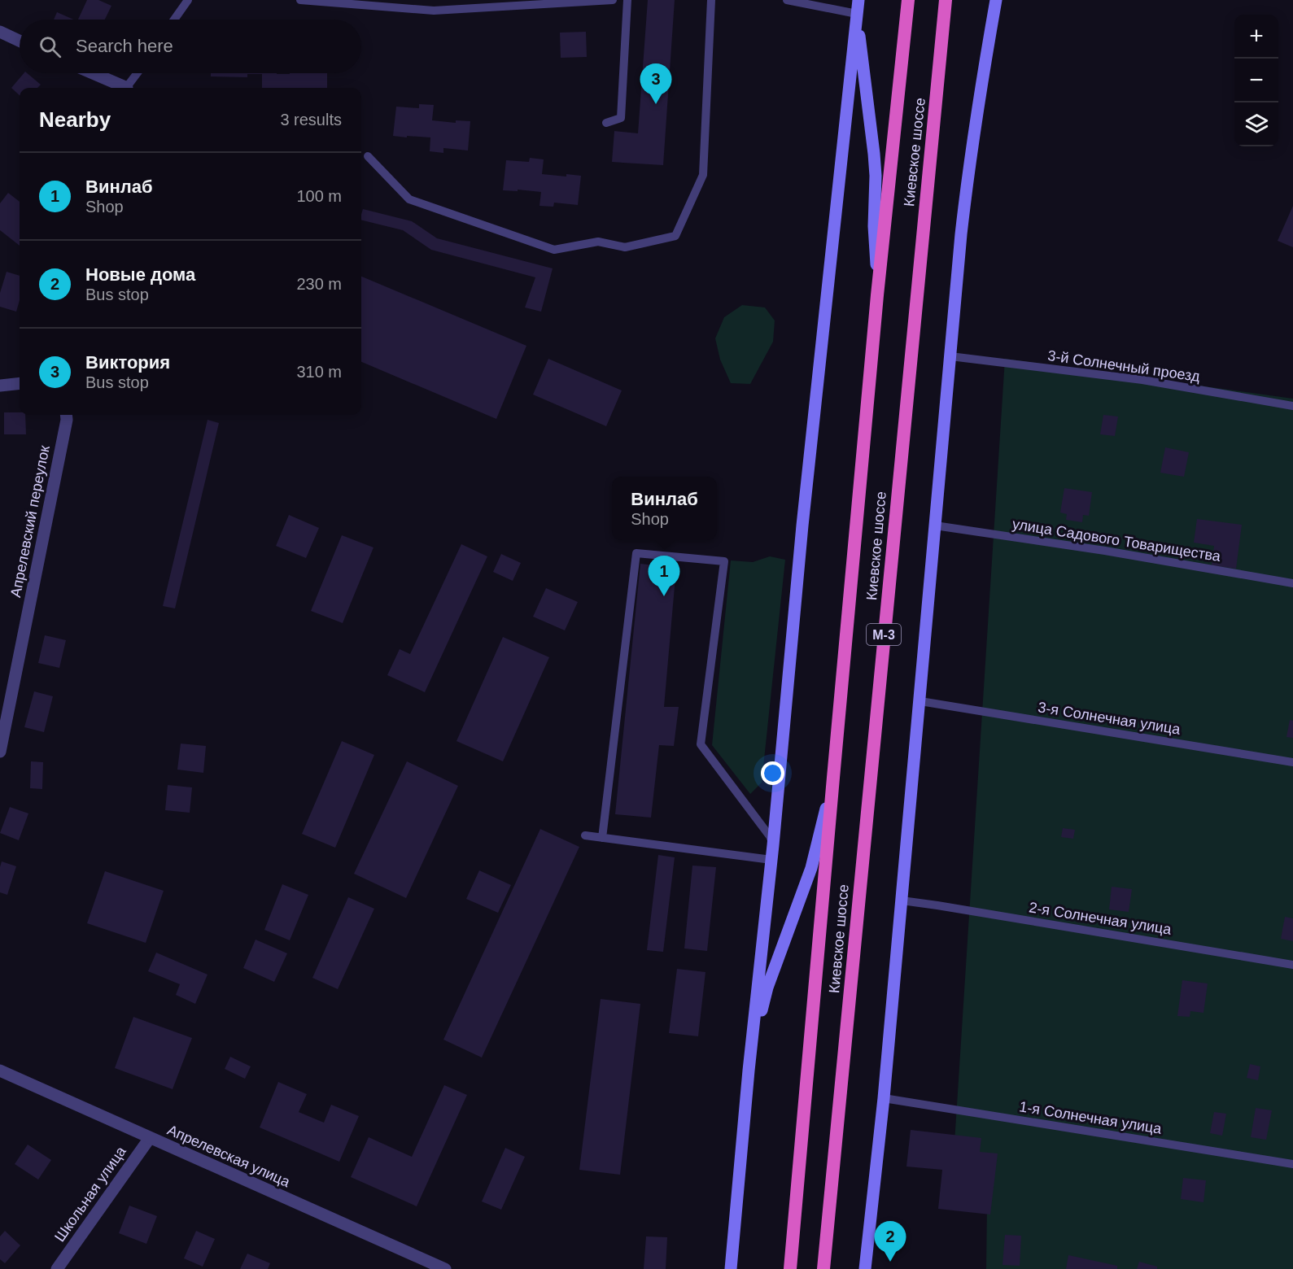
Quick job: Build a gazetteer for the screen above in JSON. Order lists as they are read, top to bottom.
{
  "streets": {
    "highway": ["Киевское шоссе", "М-3"],
    "street": ["Апрелевский переулок", "Апрелевская улица", "Школьная улица"],
    "lane": [
      "3-й Солнечный проезд",
      "улица Садового Товарищества",
      "3-я Солнечная улица",
      "2-я Солнечная улица",
      "1-я Солнечная улица"
    ]
  },
  "crossings": [
    ["Апрелевская улица", "Школьная улица"]
  ],
  "page": {
    "map_buttons": ["+", "−"],
    "search": "Search here",
    "pins": ["3", "1", "2"],
    "heading": ["Nearby", "3 results"],
    "list": [
      {
        "mark": "1",
        "name": "Винлаб",
        "note": "Shop",
        "value": "100 m"
      },
      {
        "mark": "2",
        "name": "Новые дома",
        "note": "Bus stop",
        "value": "230 m"
      },
      {
        "mark": "3",
        "name": "Виктория",
        "note": "Bus stop",
        "value": "310 m"
      }
    ],
    "popup": ["Винлаб", "Shop"]
  }
}
